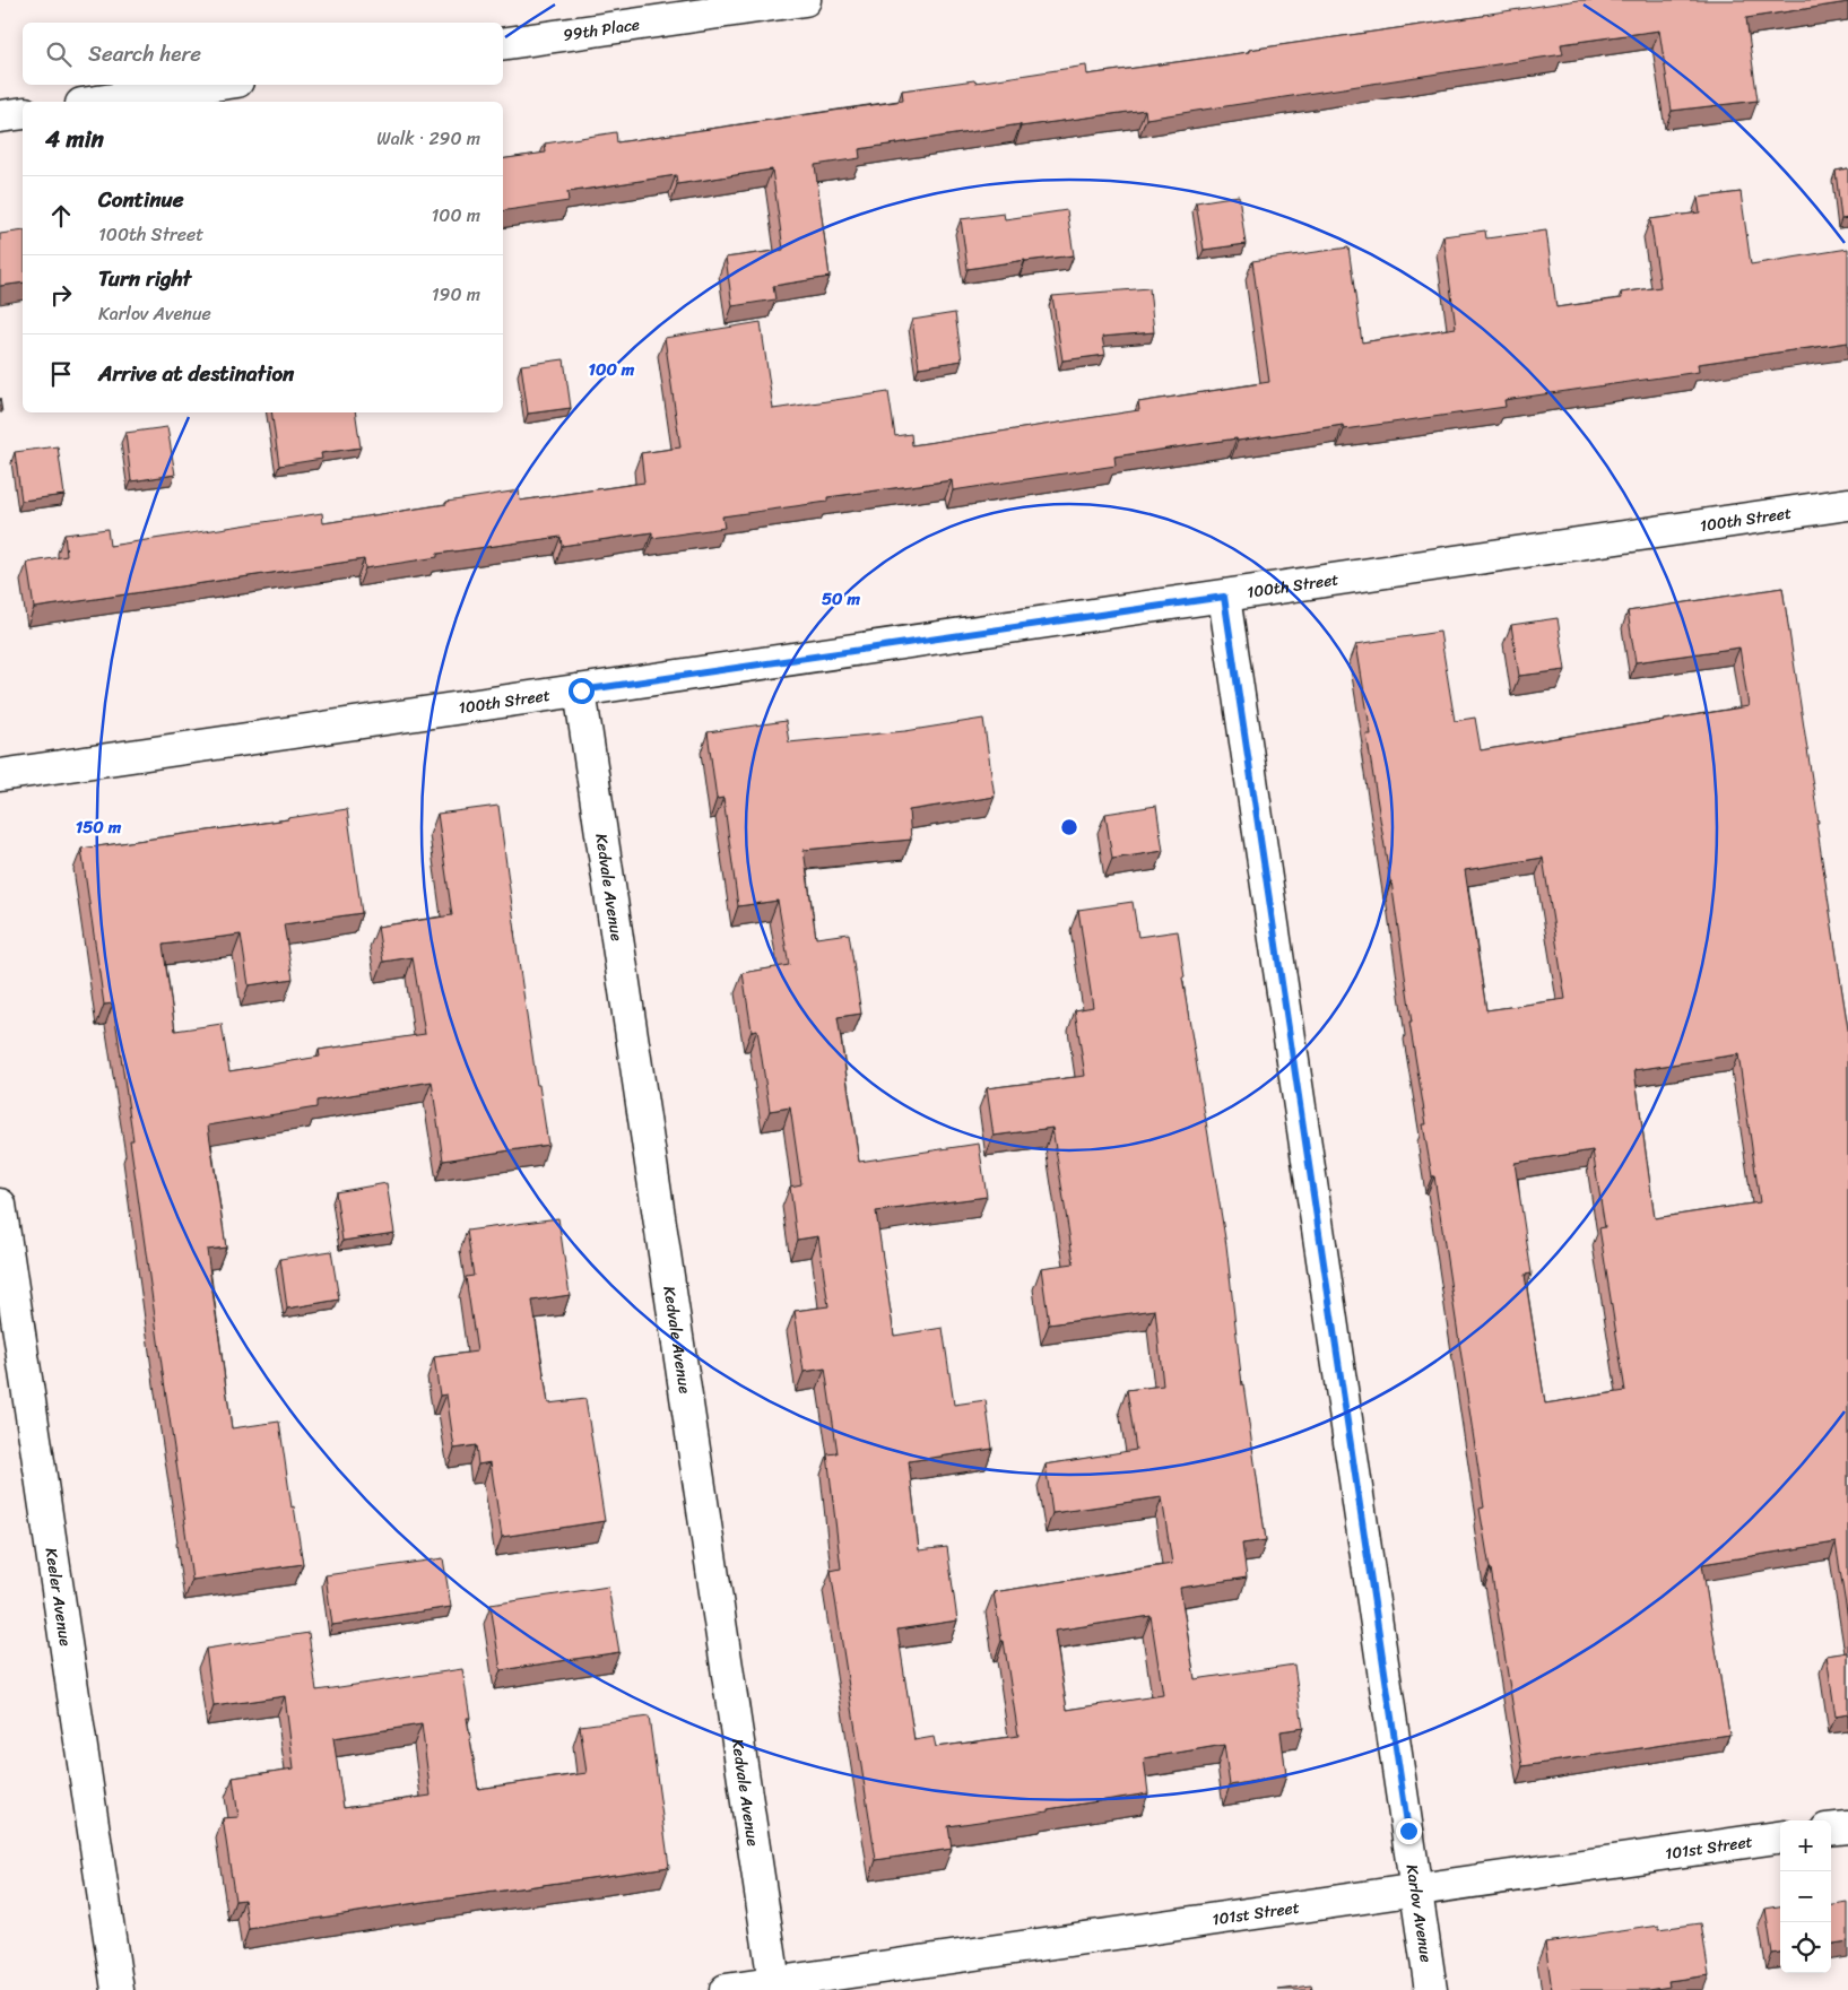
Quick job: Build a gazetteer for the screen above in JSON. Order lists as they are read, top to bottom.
{
  "streets": {
    "street": [
      "99th Place",
      "100th Street",
      "Kedvale Avenue",
      "Keeler Avenue",
      "101st Street",
      "Karlov Avenue"
    ]
  },
  "crossings": [
    ["100th Street", "Kedvale Avenue"],
    ["100th Street", "Karlov Avenue"],
    ["Kedvale Avenue", "101st Street"],
    ["101st Street", "Karlov Avenue"]
  ],
  "page": {
    "search": "Search here",
    "heading": ["4 min", "Walk · 290 m"],
    "list": [
      ["Continue", "100th Street", "100 m"],
      ["Turn right", "Karlov Avenue", "190 m"],
      "Arrive at destination"
    ],
    "map_buttons": ["+", "−"]
  },
  "rings": ["100 m", "50 m", "150 m"]
}
